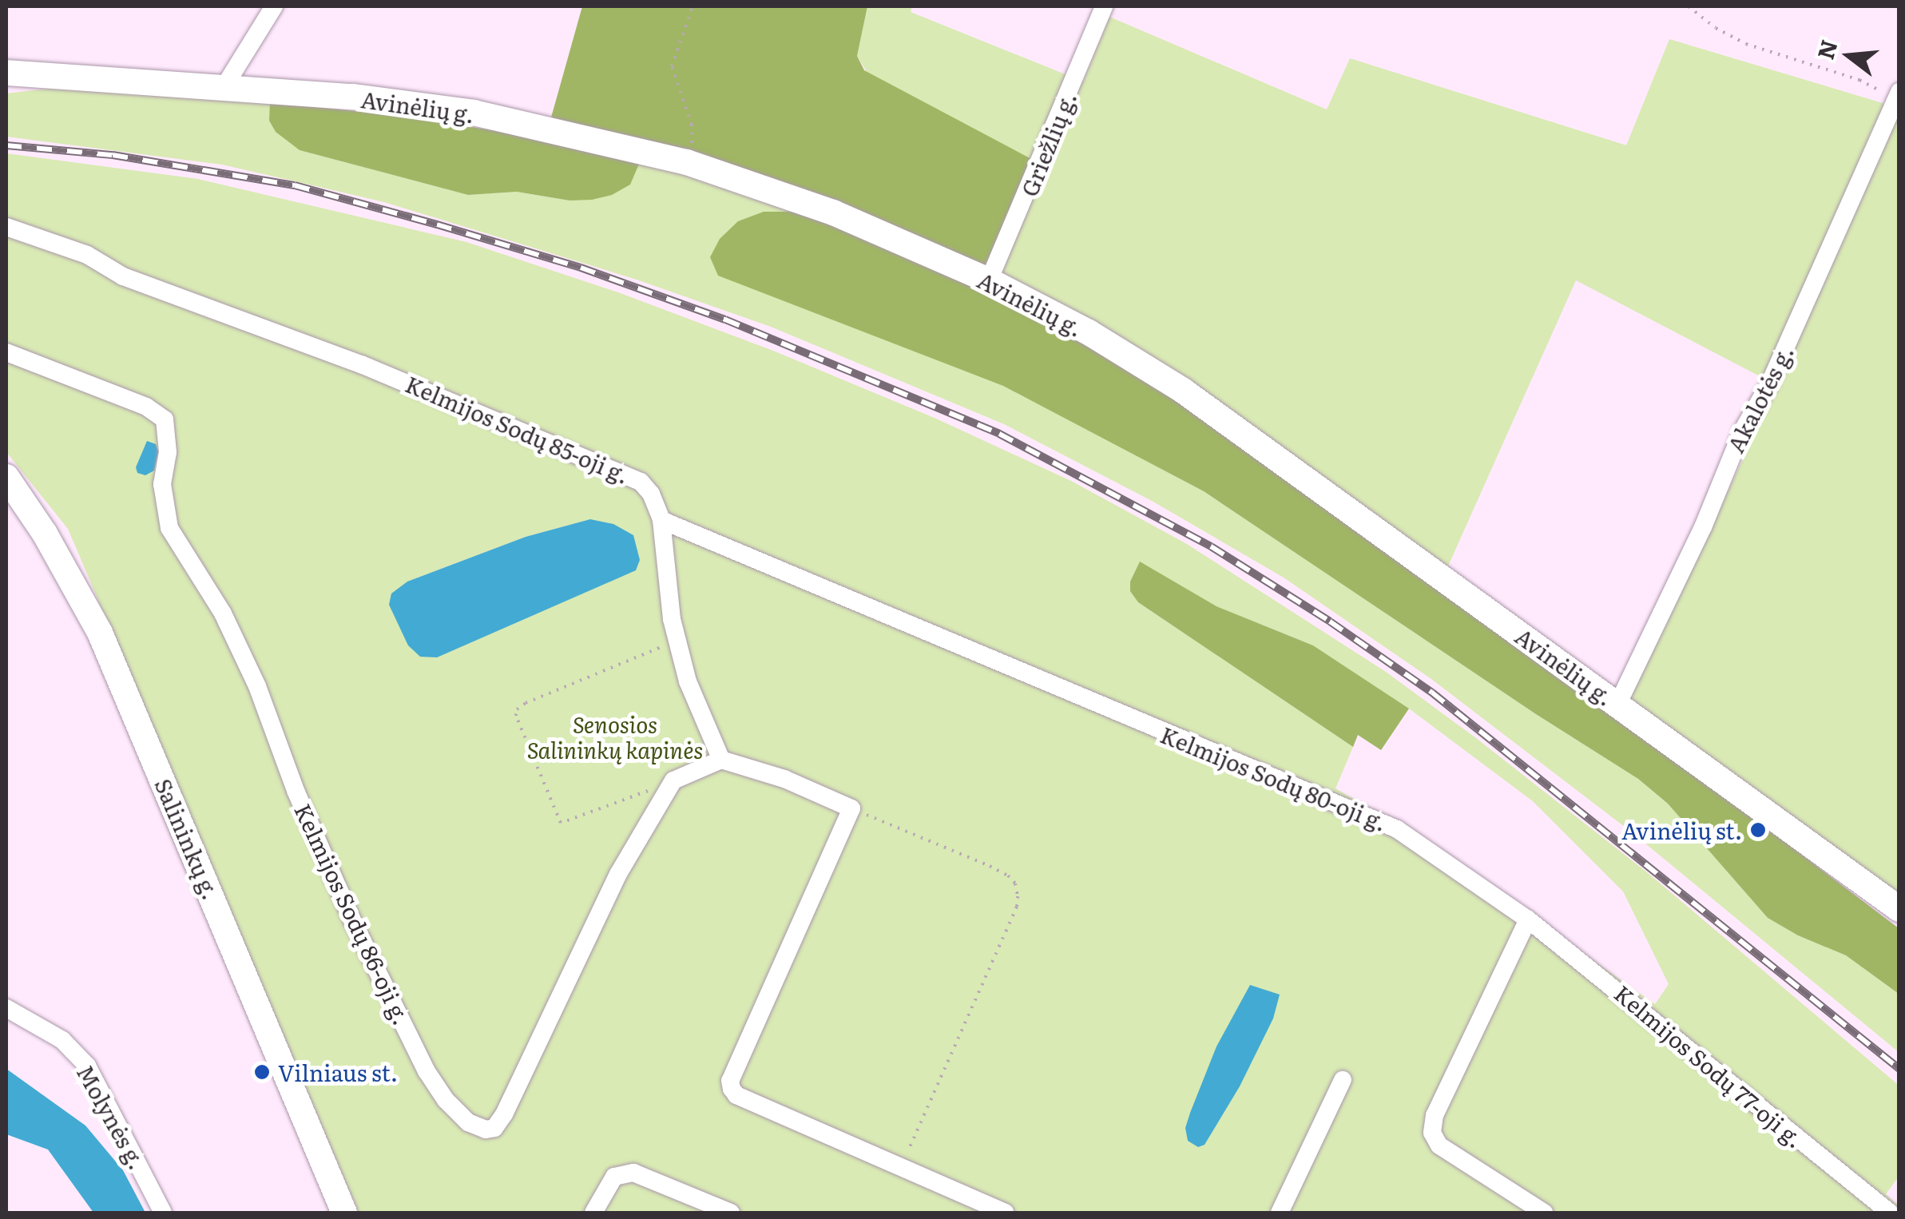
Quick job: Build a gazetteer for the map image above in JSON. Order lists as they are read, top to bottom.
{
  "streets": {
    "main road": ["Avinėlių g.", "Salininkų g."],
    "street": [
      "Griežlių g.",
      "Akalotės g.",
      "Kelmijos Sodų 85-oji g.",
      "Kelmijos Sodų 80-oji g.",
      "Kelmijos Sodų 86-oji g.",
      "Kelmijos Sodų 77-oji g.",
      "Molynės g."
    ]
  },
  "crossings": [
    ["Avinėlių g.", "Griežlių g."],
    ["Avinėlių g.", "Akalotės g."],
    ["Kelmijos Sodų 85-oji g.", "Kelmijos Sodų 80-oji g."],
    ["Kelmijos Sodų 80-oji g.", "Kelmijos Sodų 77-oji g."]
  ],
  "parks": ["Senosios Salininkų kapinės"],
  "places": ["Avinėlių st.", "Vilniaus st."],
  "north": "left"
}
